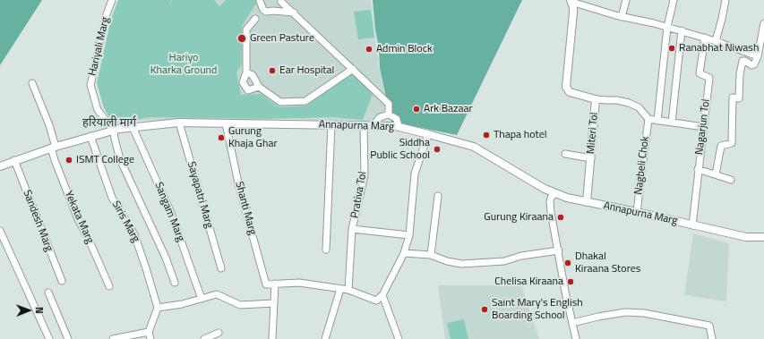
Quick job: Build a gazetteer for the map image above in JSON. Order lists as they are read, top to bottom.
{
  "streets": {
    "main road": ["Annapurna Marg", "Miteri Tol"],
    "street": [
      "Hariyali Marg",
      "Nagarjun Tol",
      "Nagbeli Chok",
      "Sayapatri Marg",
      "Prativa Tol",
      "Shanti Marg",
      "Sangam Marg",
      "Yekata Marg",
      "Sandesh Marg",
      "Siris Marg"
    ]
  },
  "crossings": [
    ["Hariyali Marg", "Annapurna Marg"],
    ["Annapurna Marg", "Nagarjun Tol"],
    ["Annapurna Marg", "Miteri Tol"],
    ["Annapurna Marg", "Nagbeli Chok"],
    ["Annapurna Marg", "Sayapatri Marg"],
    ["Annapurna Marg", "Prativa Tol"],
    ["Annapurna Marg", "Shanti Marg"],
    ["Annapurna Marg", "Sangam Marg"],
    ["Annapurna Marg", "Yekata Marg"],
    ["Annapurna Marg", "Sandesh Marg"],
    ["Annapurna Marg", "Siris Marg"]
  ],
  "districts": ["हरियाली मार्ग"],
  "parks": ["Hariyo Kharka Ground"],
  "places": [
    "Green Pasture",
    "Ranabhat Niwash",
    "Admin Block",
    "Ear Hospital",
    "Ark Bazaar",
    "Thapa hotel",
    "Gurung Khaja Ghar",
    "Siddha Public School",
    "ISMT College",
    "Gurung Kiraana",
    "Dhakal Kiraana Stores",
    "Chelisa Kiraana",
    "Saint Mary's English Boarding School"
  ],
  "north": "right"
}
